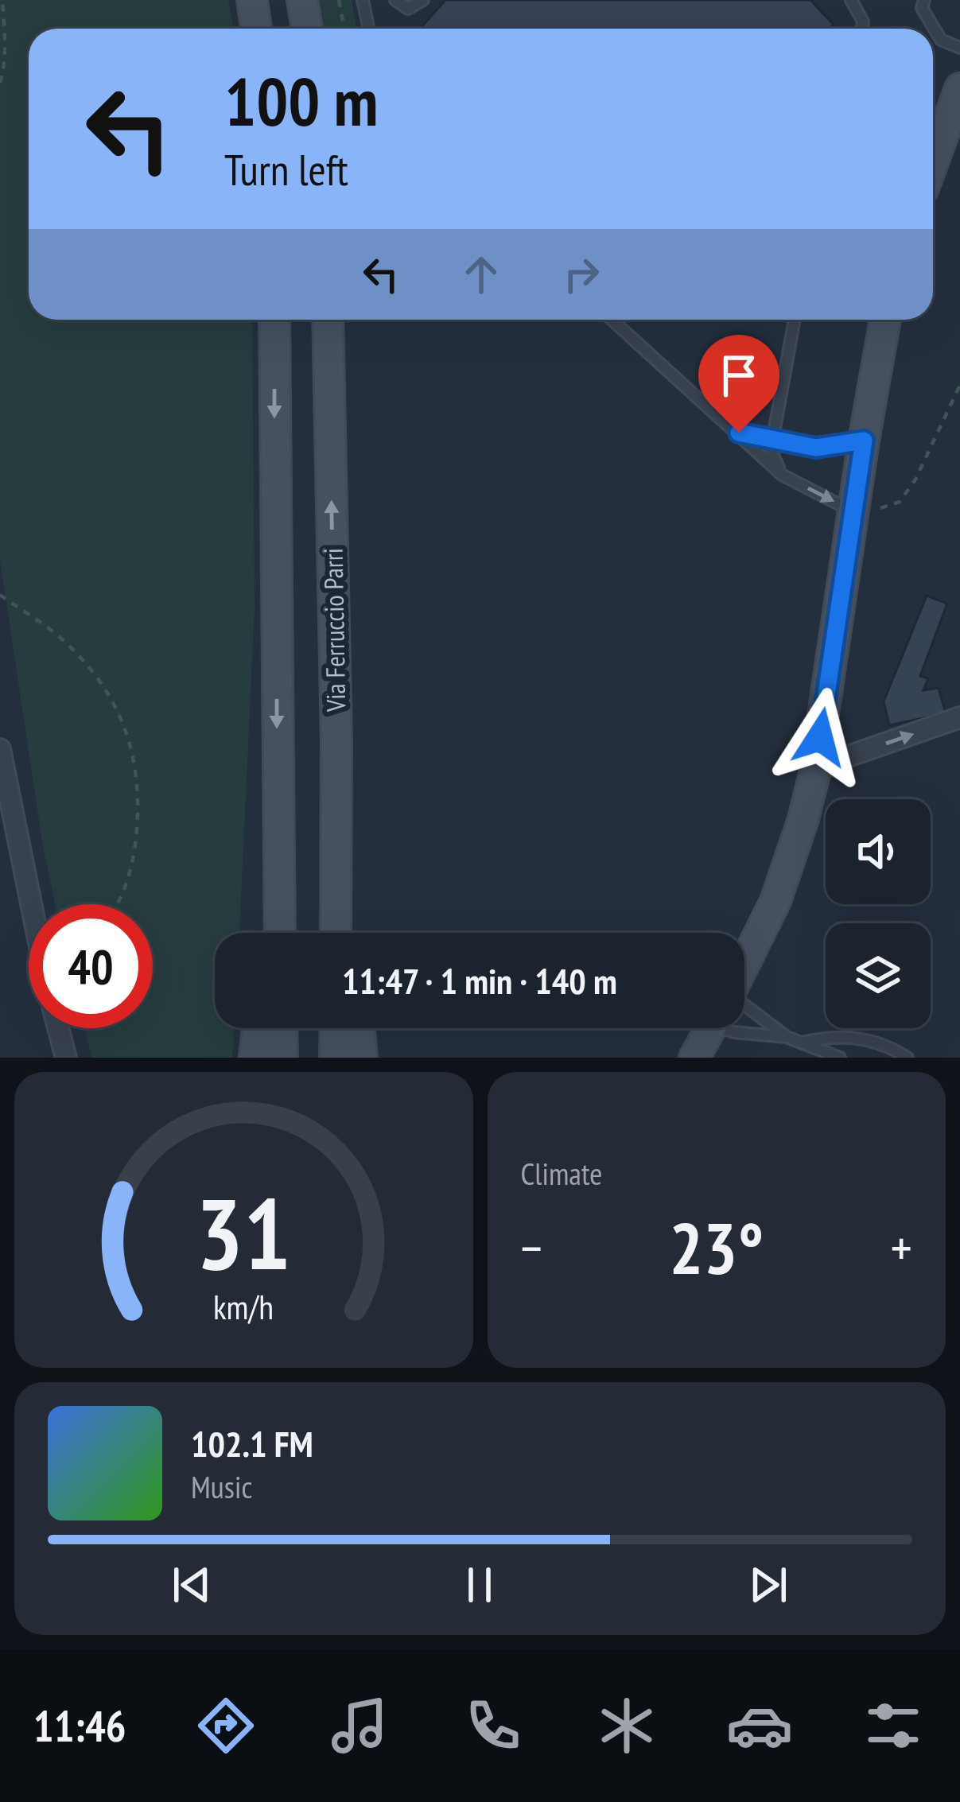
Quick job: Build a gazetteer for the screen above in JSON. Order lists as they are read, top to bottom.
{
  "streets": {
    "main road": ["Via Ferruccio Parri"]
  },
  "page": {
    "turn": ["100 m", "Turn left"],
    "limit": "40",
    "trip": "11:47 · 1 min · 140 m",
    "tile": "Climate",
    "heat": ["−", "23°", "+"],
    "song": ["102.1 FM", "Music"],
    "tabs": "11:46",
    "gauge": ["31", "km/h"]
  }
}
